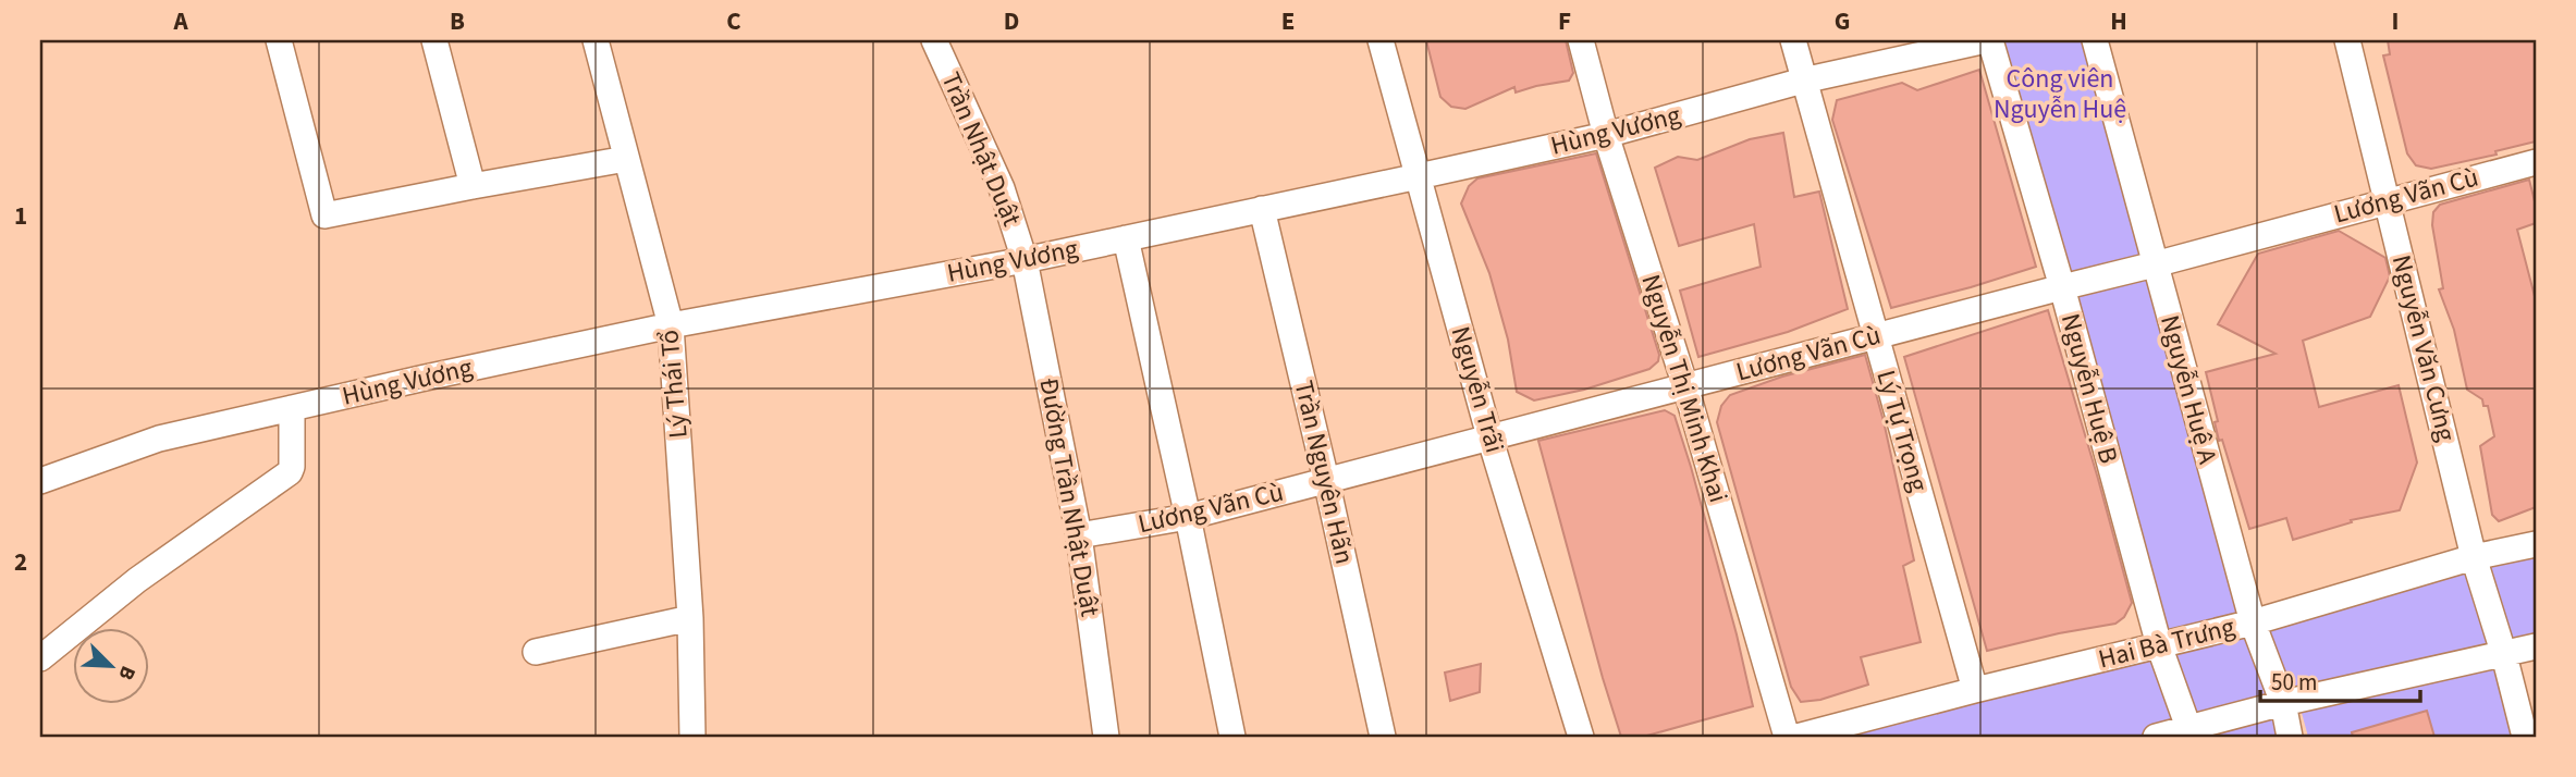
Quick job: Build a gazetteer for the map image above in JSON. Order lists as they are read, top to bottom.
{
  "streets": {
    "street": [
      "Hùng Vương",
      "Trần Nhật Duật",
      "Lương Vãn Cù",
      "Nguyễn Văn Cưng",
      "Lý Thái Tổ",
      "Nguyễn Thị Minh Khai",
      "Nguyễn Huệ B",
      "Nguyễn Trãi",
      "Nguyễn Huệ A",
      "Lý Tự Trọng",
      "Trần Nguyên Hãn",
      "Đường Trần Nhật Duật",
      "Hai Bà Trưng"
    ]
  },
  "crossings": [
    ["Hùng Vương", "Trần Nhật Duật"],
    ["Hùng Vương", "Lý Thái Tổ"],
    ["Hùng Vương", "Nguyễn Thị Minh Khai"],
    ["Hùng Vương", "Nguyễn Huệ B"],
    ["Hùng Vương", "Nguyễn Trãi"],
    ["Hùng Vương", "Lý Tự Trọng"],
    ["Hùng Vương", "Trần Nguyên Hãn"],
    ["Hùng Vương", "Đường Trần Nhật Duật"],
    ["Trần Nhật Duật", "Đường Trần Nhật Duật"],
    ["Lương Vãn Cù", "Nguyễn Văn Cưng"],
    ["Lương Vãn Cù", "Nguyễn Thị Minh Khai"],
    ["Lương Vãn Cù", "Nguyễn Huệ B"],
    ["Lương Vãn Cù", "Nguyễn Trãi"],
    ["Lương Vãn Cù", "Nguyễn Huệ A"],
    ["Lương Vãn Cù", "Lý Tự Trọng"],
    ["Lương Vãn Cù", "Trần Nguyên Hãn"],
    ["Lương Vãn Cù", "Đường Trần Nhật Duật"],
    ["Nguyễn Văn Cưng", "Hai Bà Trưng"],
    ["Nguyễn Huệ B", "Hai Bà Trưng"],
    ["Nguyễn Huệ A", "Hai Bà Trưng"],
    ["Lý Tự Trọng", "Hai Bà Trưng"]
  ],
  "parks": ["Công viên Nguyễn Huệ"],
  "scale_bar": "50 m",
  "north": "bottom right",
  "grid": {
    "columns": [
      "A",
      "B",
      "C",
      "D",
      "E",
      "F",
      "G",
      "H",
      "I"
    ],
    "rows": ["1", "2"]
  }
}
